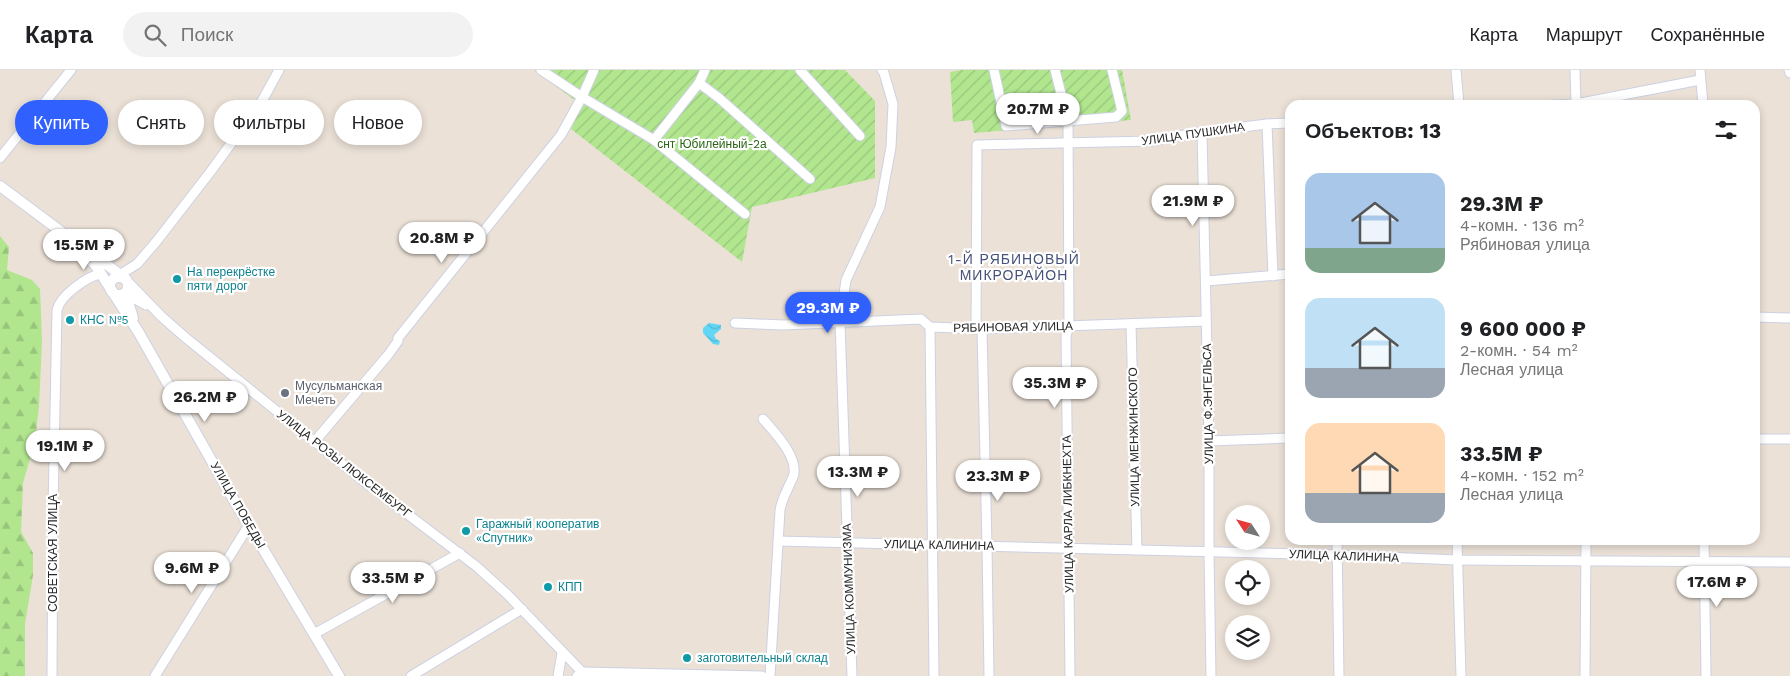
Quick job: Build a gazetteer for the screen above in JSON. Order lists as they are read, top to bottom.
{
  "streets": {
    "street": [
      "УЛИЦА ПУШКИНА",
      "РЯБИНОВАЯ УЛИЦА",
      "УЛИЦА Ф.ЭНГЕЛЬСА",
      "УЛИЦА МЕНЖИНСКОГО",
      "УЛИЦА РОЗЫ ЛЮКСЕМБУРГ",
      "УЛИЦА ПОБЕДЫ",
      "УЛИЦА КАРЛА ЛИБКНЕХТА",
      "УЛИЦА КАЛИНИНА",
      "СОВЕТСКАЯ УЛИЦА",
      "УЛИЦА КОММУНИЗМА"
    ]
  },
  "crossings": [
    ["УЛИЦА ПУШКИНА", "РЯБИНОВАЯ УЛИЦА"],
    ["УЛИЦА ПУШКИНА", "УЛИЦА Ф.ЭНГЕЛЬСА"],
    ["УЛИЦА ПУШКИНА", "УЛИЦА КАРЛА ЛИБКНЕХТА"],
    ["РЯБИНОВАЯ УЛИЦА", "УЛИЦА Ф.ЭНГЕЛЬСА"],
    ["РЯБИНОВАЯ УЛИЦА", "УЛИЦА МЕНЖИНСКОГО"],
    ["РЯБИНОВАЯ УЛИЦА", "УЛИЦА КАРЛА ЛИБКНЕХТА"],
    ["РЯБИНОВАЯ УЛИЦА", "УЛИЦА КОММУНИЗМА"],
    ["УЛИЦА Ф.ЭНГЕЛЬСА", "УЛИЦА КАЛИНИНА"],
    ["УЛИЦА МЕНЖИНСКОГО", "УЛИЦА КАЛИНИНА"],
    ["УЛИЦА РОЗЫ ЛЮКСЕМБУРГ", "УЛИЦА ПОБЕДЫ"],
    ["УЛИЦА РОЗЫ ЛЮКСЕМБУРГ", "СОВЕТСКАЯ УЛИЦА"],
    ["УЛИЦА КАРЛА ЛИБКНЕХТА", "УЛИЦА КАЛИНИНА"],
    ["УЛИЦА КАЛИНИНА", "УЛИЦА КОММУНИЗМА"]
  ],
  "districts": ["1-Й РЯБИНОВЫЙ МИКРОРАЙОН"],
  "parks": ["снт Юбилейный-2а"],
  "places": [
    "На перекрёстке пяти дорог",
    "КНС №5",
    "Мусульманская Мечеть",
    "Гаражный кооператив «Спутник»",
    "КПП",
    "заготовительный склад"
  ],
  "north": "top left",
  "page": {
    "header": "Карта",
    "search": "Поиск",
    "nav": ["Карта", "Маршрут", "Сохранённые"],
    "price": [
      "20.7M ₽",
      "21.9M ₽",
      "20.8M ₽",
      "15.5M ₽",
      "29.3M ₽",
      "35.3M ₽",
      "26.2M ₽",
      "19.1M ₽",
      "13.3M ₽",
      "23.3M ₽",
      "9.6M ₽",
      "33.5M ₽",
      "17.6M ₽"
    ],
    "chip": [
      "Купить",
      "Снять",
      "Фильтры",
      "Новое"
    ],
    "heading": "Объектов: 13",
    "list": [
      {
        "name": "29.3M ₽",
        "note": "4-комн. · 136 m² · Рябиновая улица"
      },
      {
        "name": "9 600 000 ₽",
        "note": "2-комн. · 54 m² · Лесная улица"
      },
      {
        "name": "33.5M ₽",
        "note": "4-комн. · 152 m² · Лесная улица"
      }
    ]
  }
}
